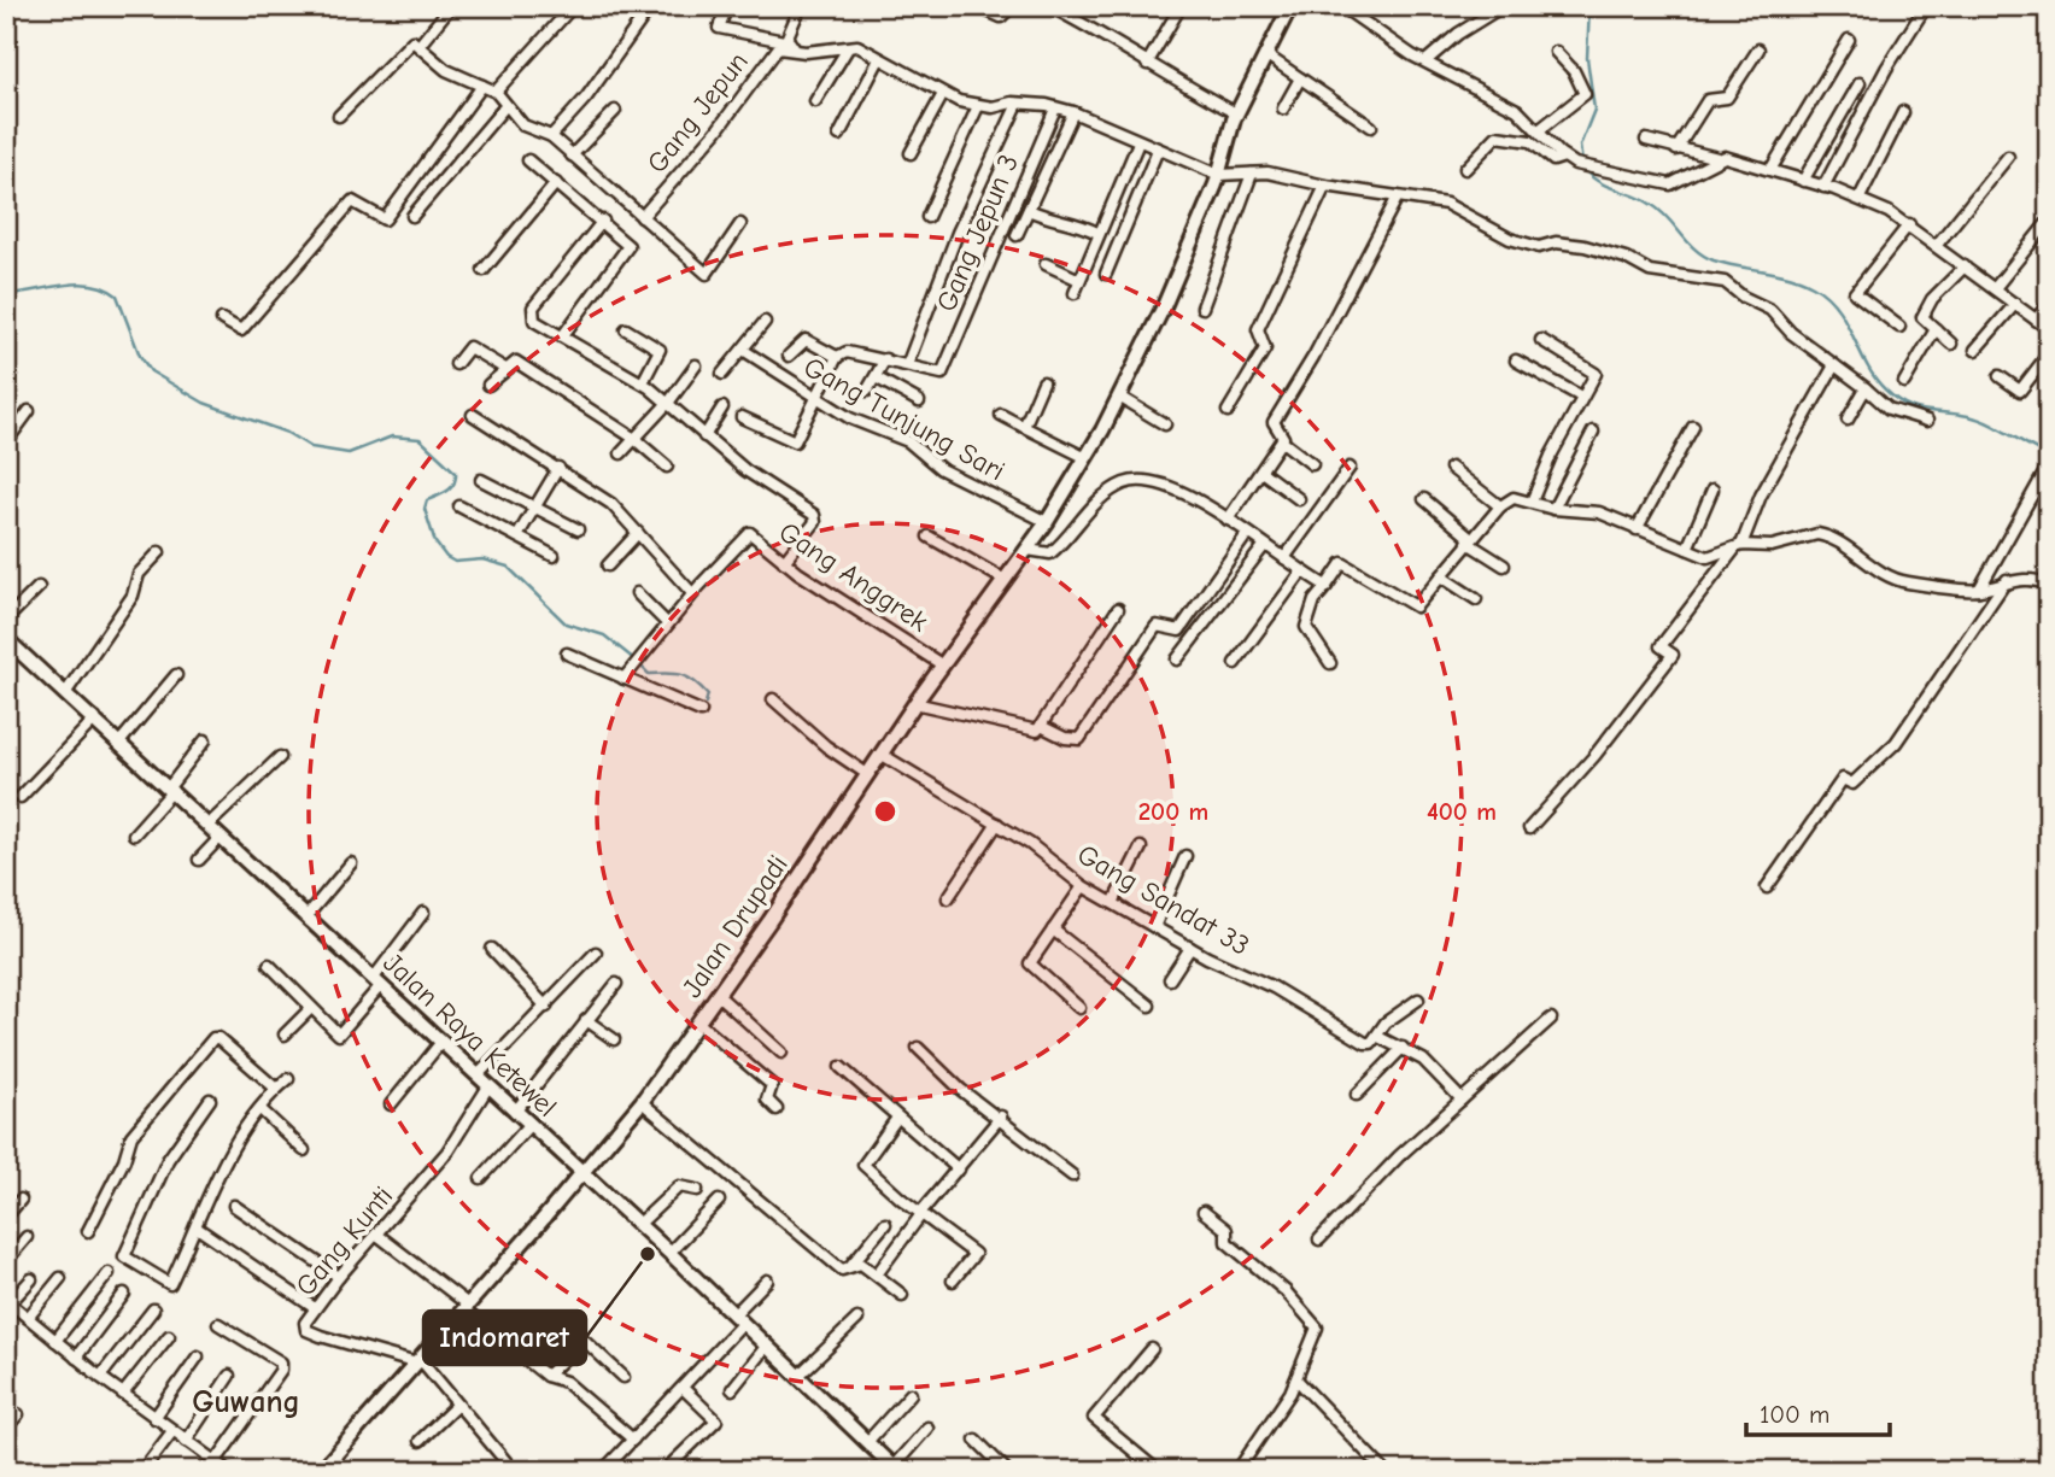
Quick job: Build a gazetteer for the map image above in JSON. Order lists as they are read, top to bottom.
{
  "streets": {
    "street": [
      "Gang Jepun",
      "Gang Jepun 3",
      "Gang Tunjung Sari",
      "Gang Anggrek",
      "Gang Sandat 33",
      "Jalan Drupadi",
      "Jalan Raya Ketewel",
      "Gang Kunti"
    ]
  },
  "crossings": [
    ["Gang Jepun", "Gang Jepun 3"],
    ["Gang Jepun", "Jalan Drupadi"],
    ["Gang Tunjung Sari", "Jalan Drupadi"],
    ["Gang Anggrek", "Jalan Drupadi"],
    ["Gang Sandat 33", "Jalan Drupadi"],
    ["Jalan Drupadi", "Jalan Raya Ketewel"],
    ["Jalan Drupadi", "Gang Kunti"],
    ["Jalan Raya Ketewel", "Gang Kunti"]
  ],
  "districts": ["Guwang"],
  "places": ["Indomaret"],
  "scale_bar": "100 m",
  "rings": ["200 m", "400 m"]
}
